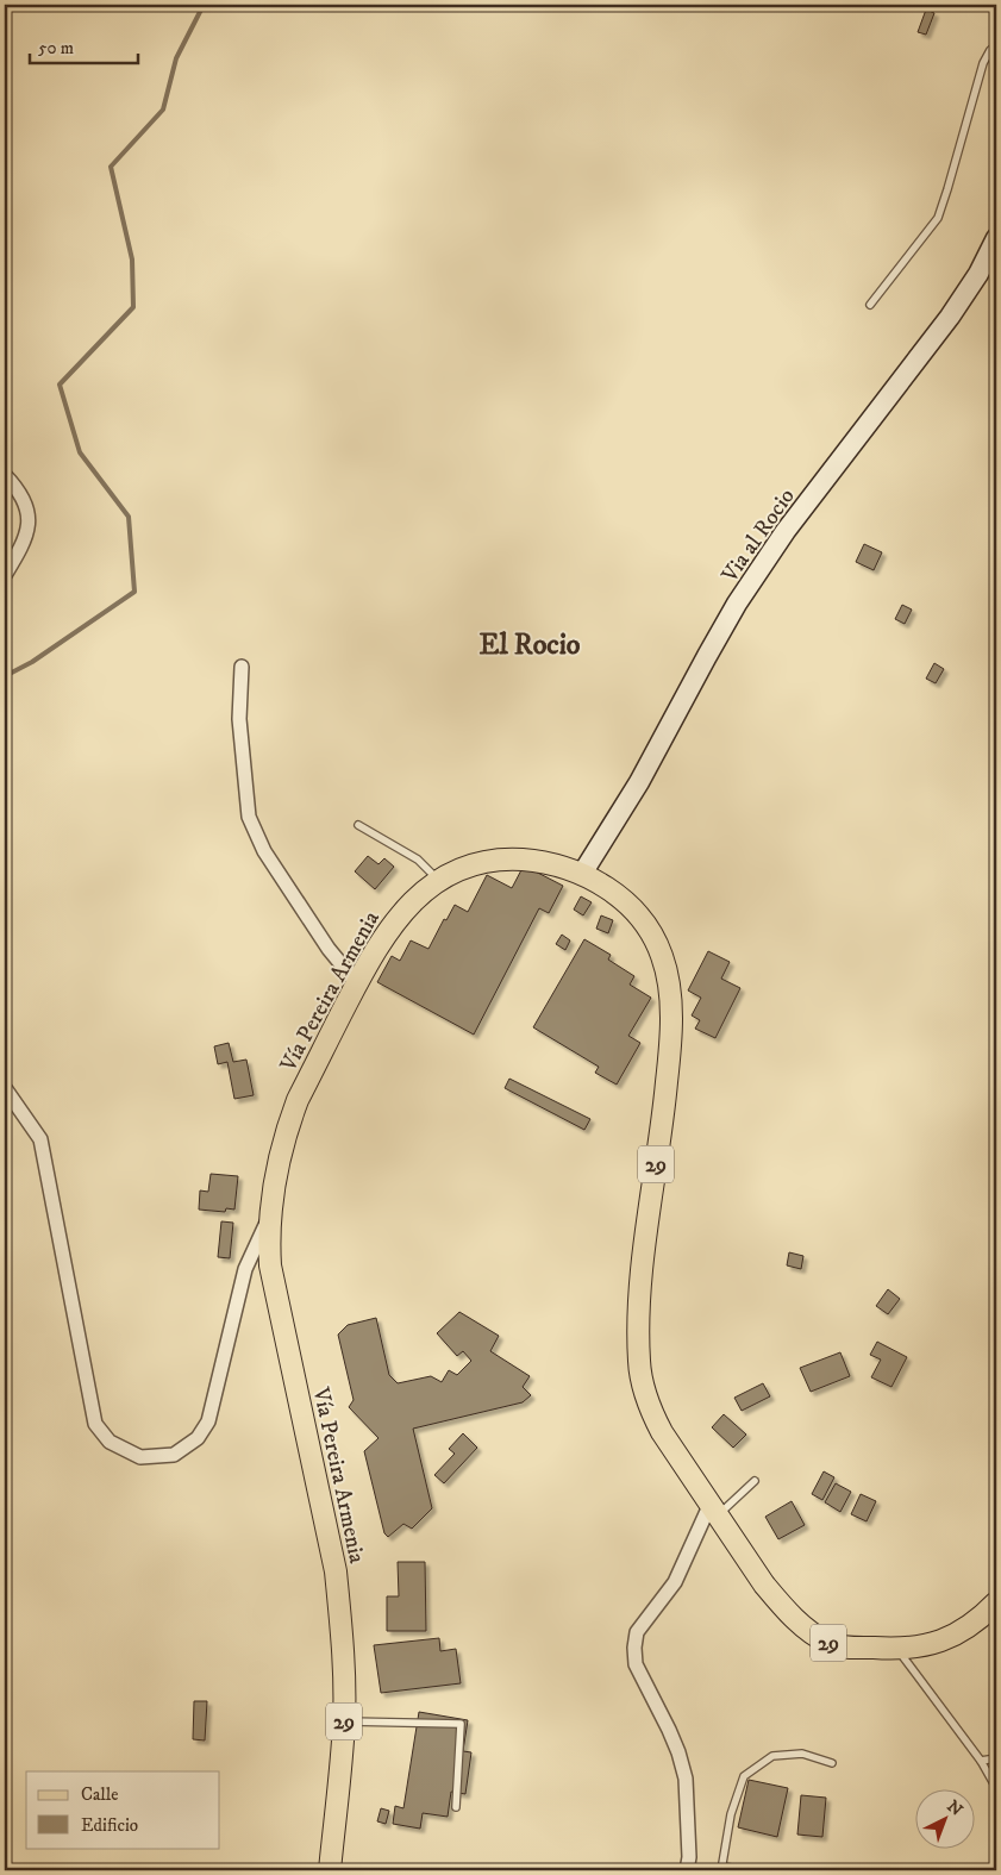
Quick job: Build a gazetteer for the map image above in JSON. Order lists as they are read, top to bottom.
{
  "streets": {
    "main road": ["Via al Rocio", "Vía Pereira Armenia", "29"]
  },
  "crossings": [
    ["Via al Rocio", "Vía Pereira Armenia"]
  ],
  "districts": ["El Rocio"],
  "legend": ["Calle", "Edificio"],
  "scale_bar": "50 m",
  "north": "top right"
}
